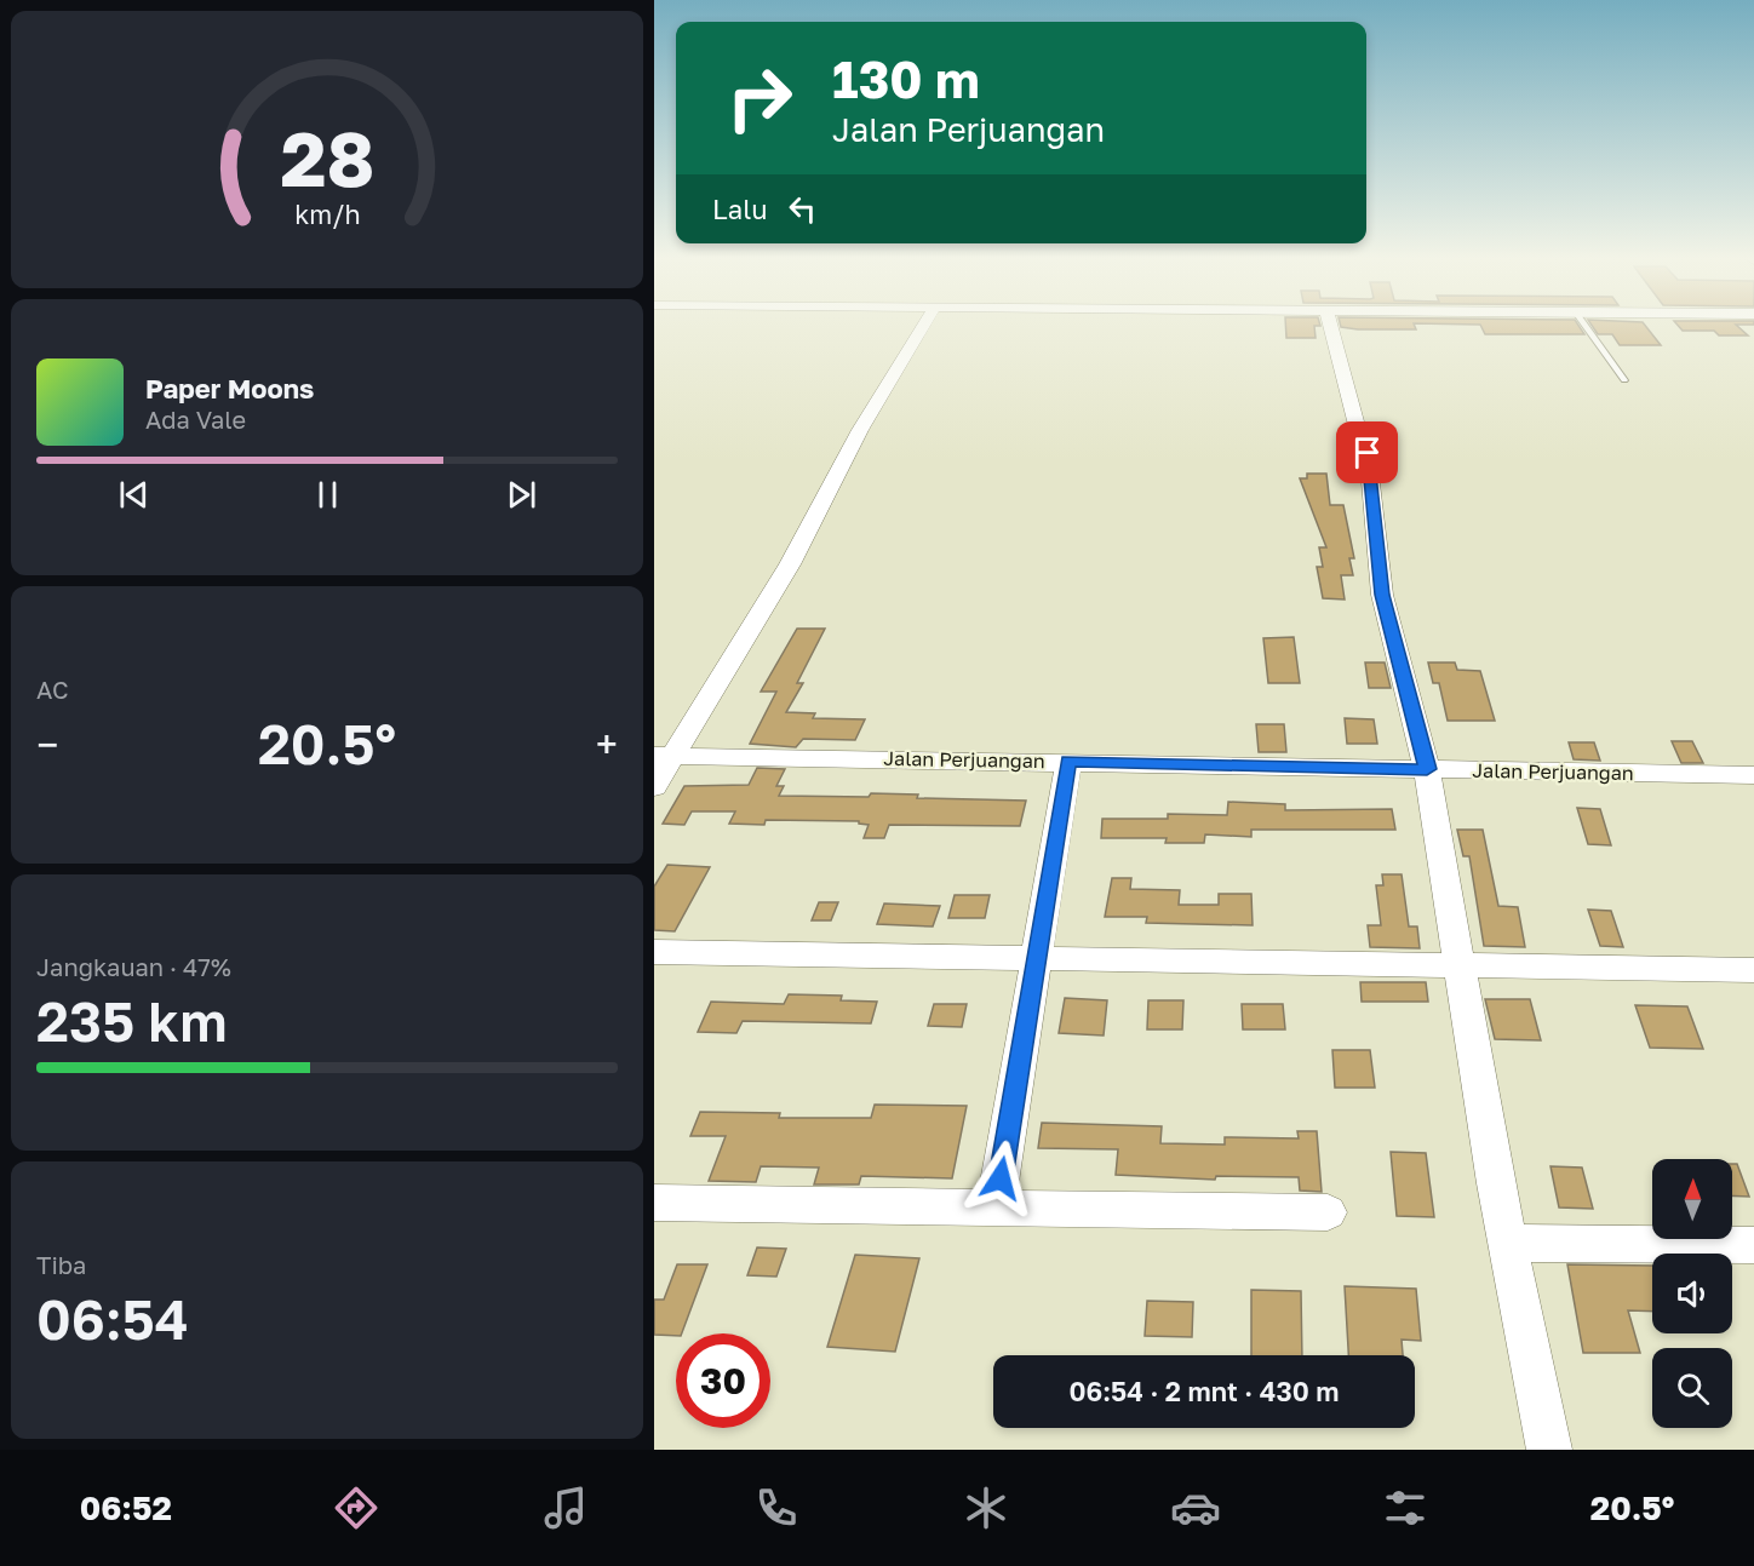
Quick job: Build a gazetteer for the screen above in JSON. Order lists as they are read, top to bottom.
{
  "streets": {
    "street": ["Jalan Perjuangan"]
  },
  "north": "top",
  "page": {
    "turn": ["130 m", "Jalan Perjuangan"],
    "then": "Lalu",
    "song": ["Paper Moons", "Ada Vale"],
    "tile": [
      "AC",
      ["Jangkauan · 47%", "235 km"],
      ["Tiba", "06:54"]
    ],
    "heat": ["−", "20.5°", "+"],
    "limit": "30",
    "trip": "06:54 · 2 mnt · 430 m",
    "tabs": ["06:52", "20.5°"],
    "gauge": ["28", "km/h"]
  }
}
